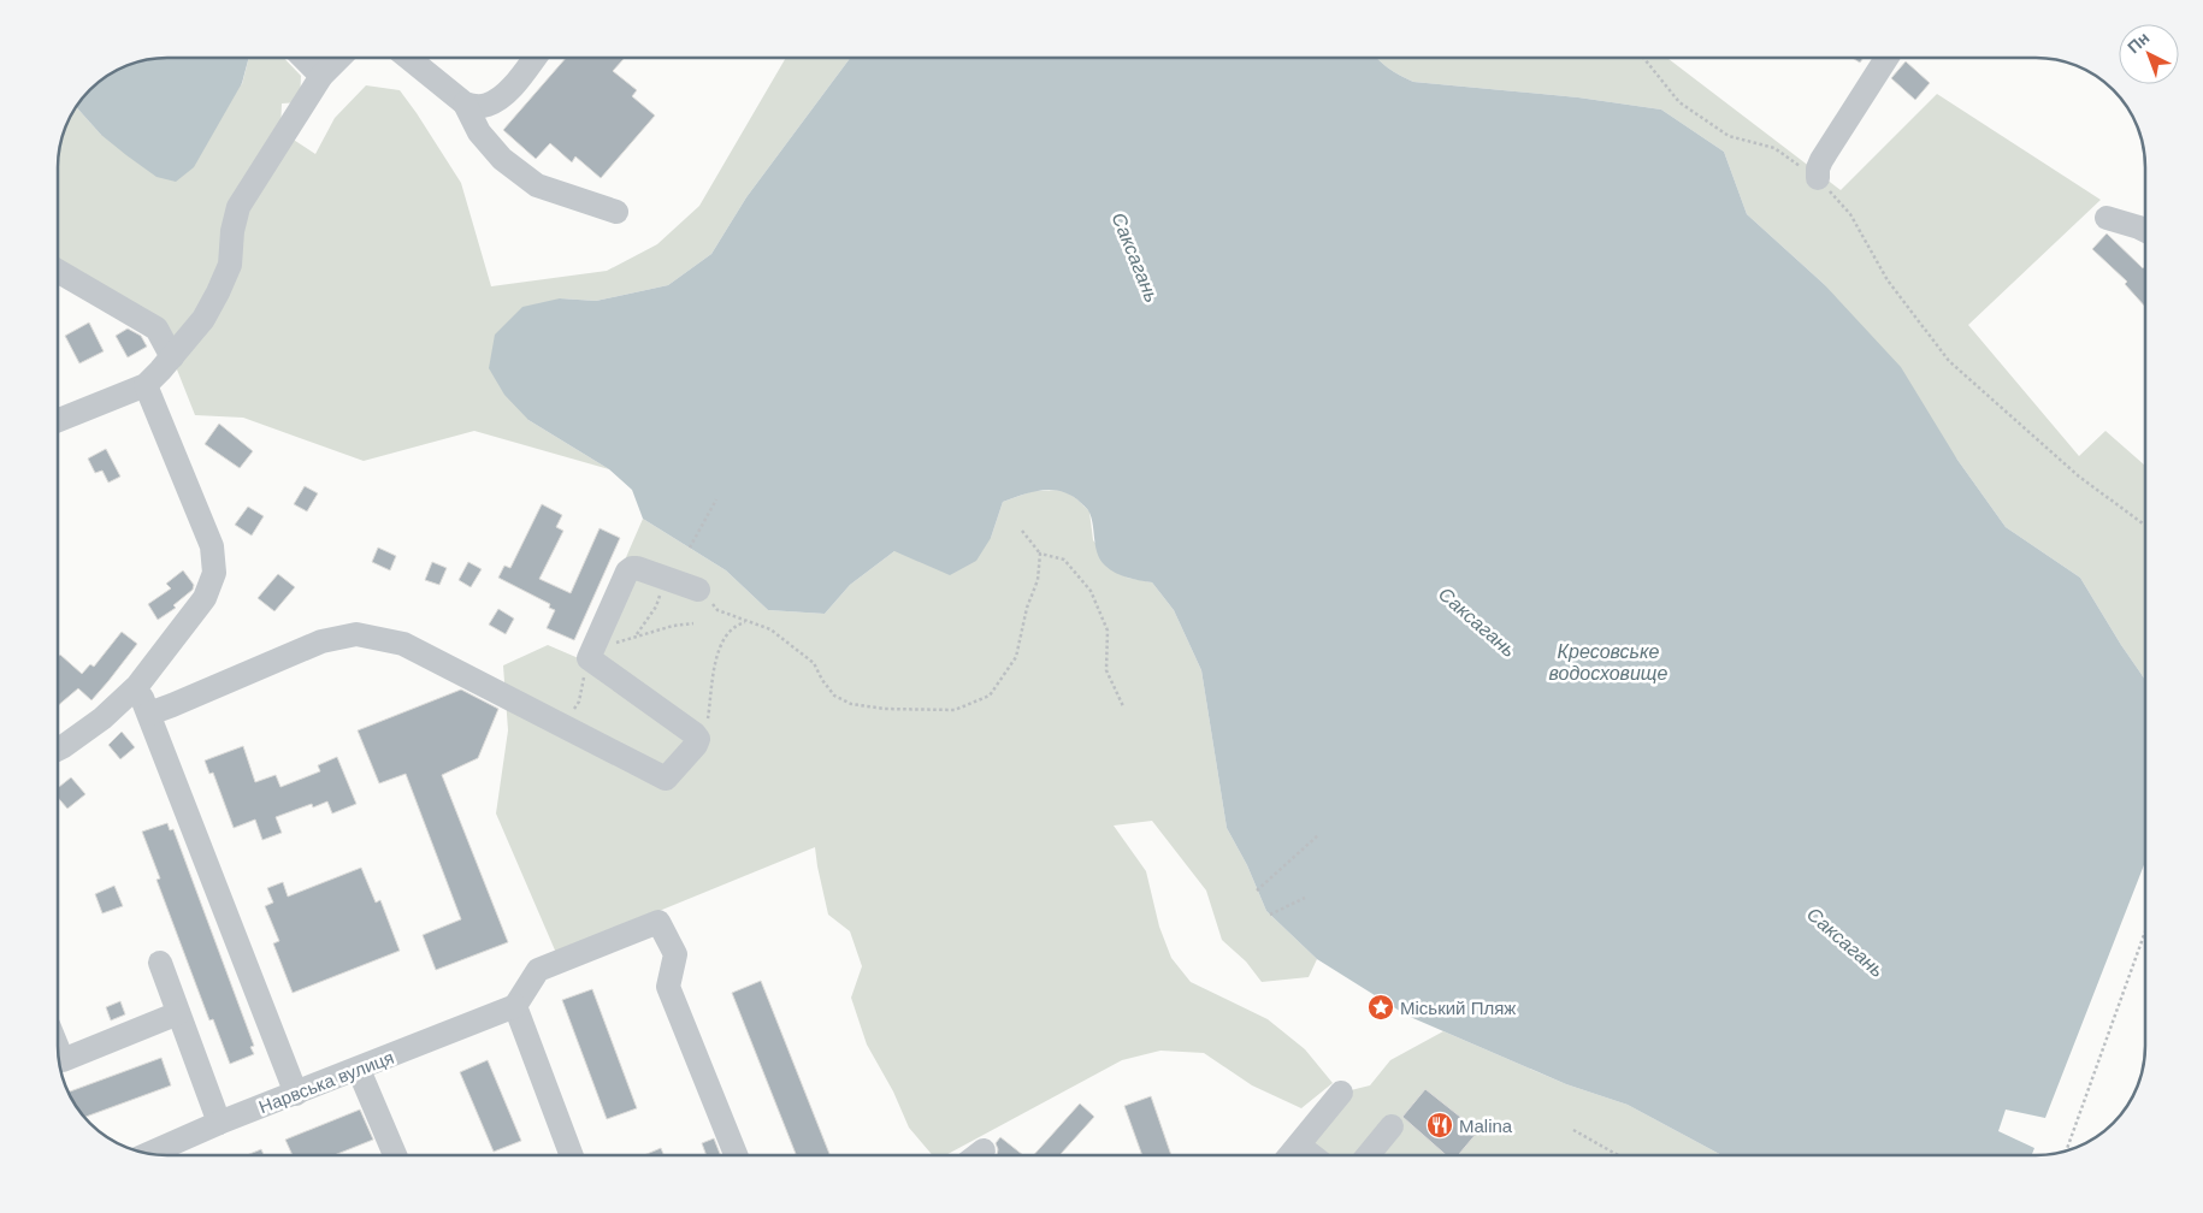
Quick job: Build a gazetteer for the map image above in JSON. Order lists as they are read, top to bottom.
{
  "streets": {
    "street": ["Нарвська вулиця"]
  },
  "water": ["Саксагань", "Кресовське водосховище"],
  "places": {
    "place": ["Міський Пляж"],
    "restaurant": ["Malina"]
  },
  "north": "top left"
}
